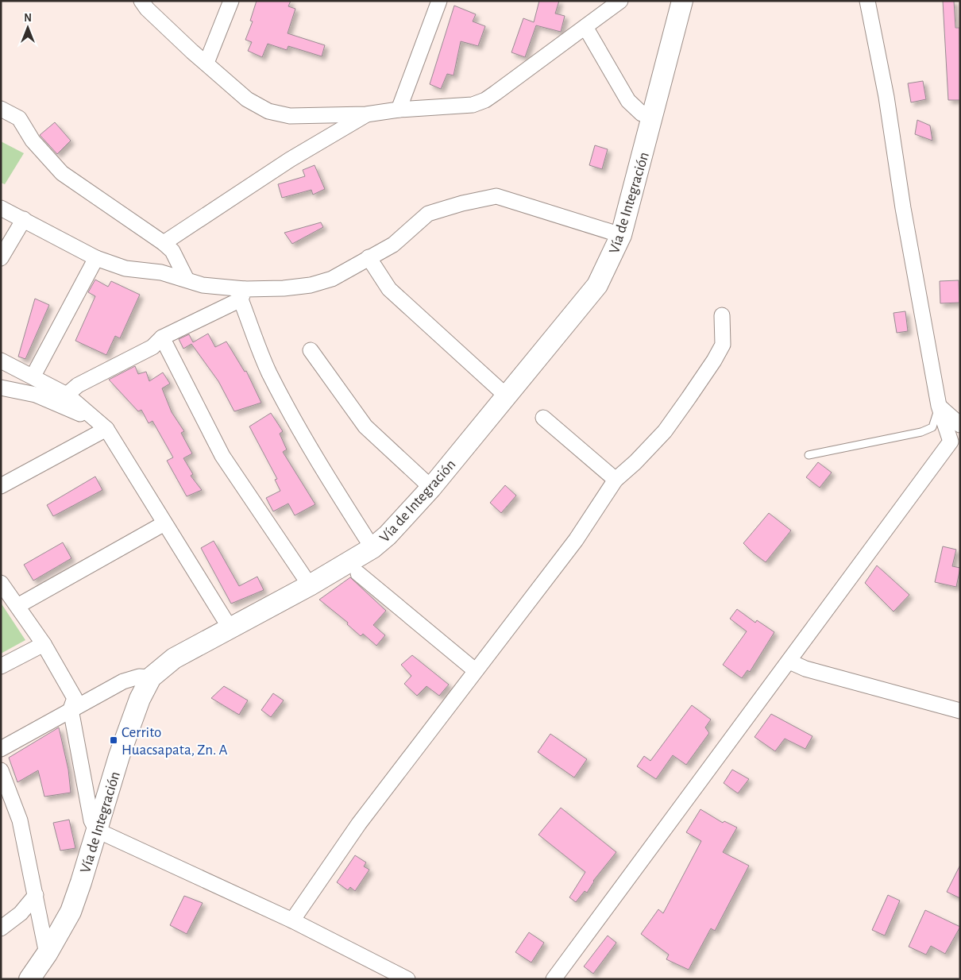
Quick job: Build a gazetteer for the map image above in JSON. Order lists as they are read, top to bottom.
{
  "streets": {
    "main road": ["Vía de Integración"]
  },
  "places": {
    "transit": ["Cerrito Huacsapata, Zn. A"]
  },
  "north": "top"
}
